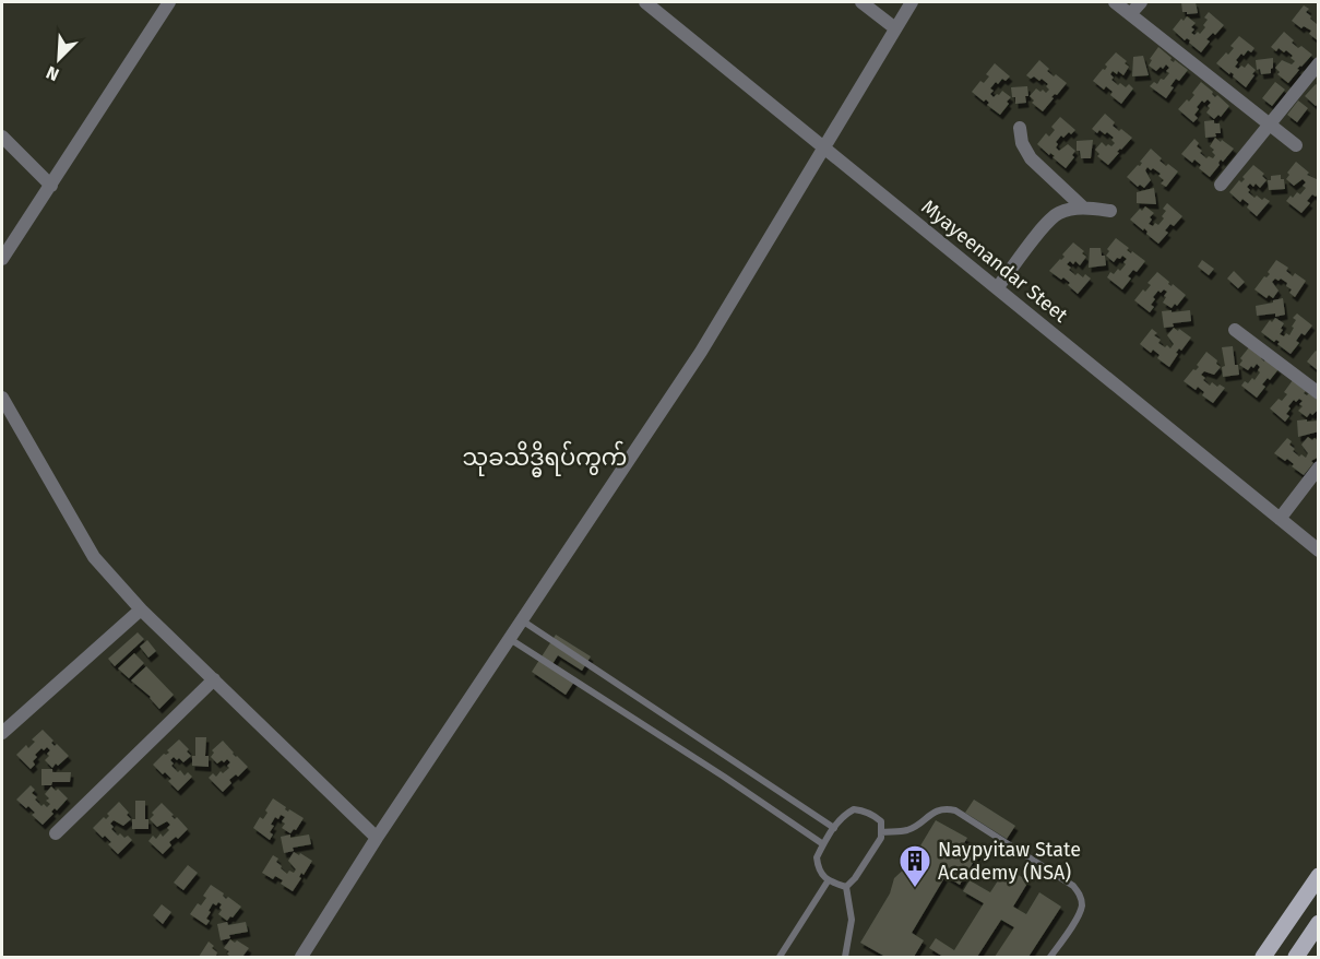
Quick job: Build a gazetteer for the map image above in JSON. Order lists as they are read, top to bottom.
{
  "streets": {
    "street": ["Myayeenandar Steet"]
  },
  "districts": ["သုခသိဒ္ဓိရပ်ကွက်"],
  "places": {
    "building": ["Naypyitaw State Academy (NSA)"]
  },
  "north": "bottom left"
}
